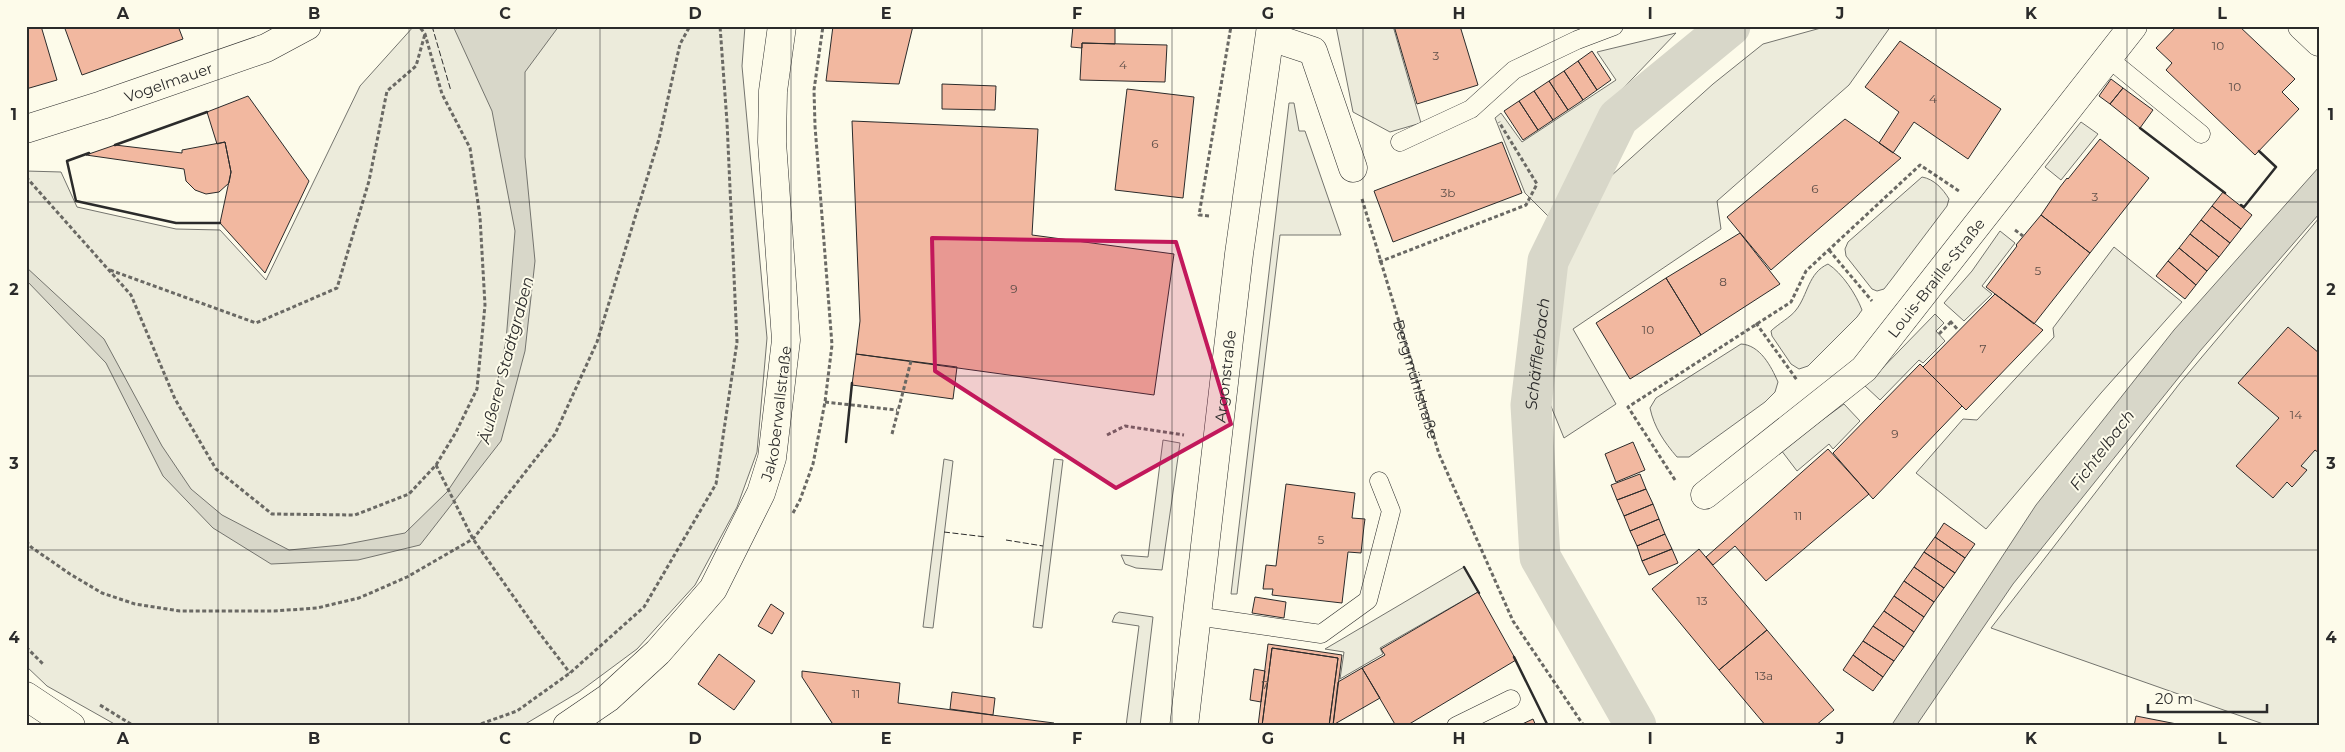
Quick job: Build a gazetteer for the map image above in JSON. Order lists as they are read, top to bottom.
{
  "streets": {
    "street": [
      "Vogelmauer",
      "Louis-Braille-Straße",
      "Argonstraße",
      "Jakoberwallstraße"
    ],
    "path": ["Bergmühlstraße"]
  },
  "water": ["Schäfflerbach", "Äußerer Stadtgraben", "Fichtelbach"],
  "house_numbers": [
    "10",
    "3",
    "4",
    "10",
    "4",
    "6",
    "6",
    "3b",
    "3",
    "5",
    "8",
    "9",
    "10",
    "7",
    "14",
    "9",
    "11",
    "5",
    "13",
    "13a",
    "7",
    "11"
  ],
  "scale_bar": "20 m",
  "grid": {
    "columns": [
      "A",
      "B",
      "C",
      "D",
      "E",
      "F",
      "G",
      "H",
      "I",
      "J",
      "K",
      "L"
    ],
    "rows": [
      "1",
      "2",
      "3",
      "4"
    ]
  }
}
